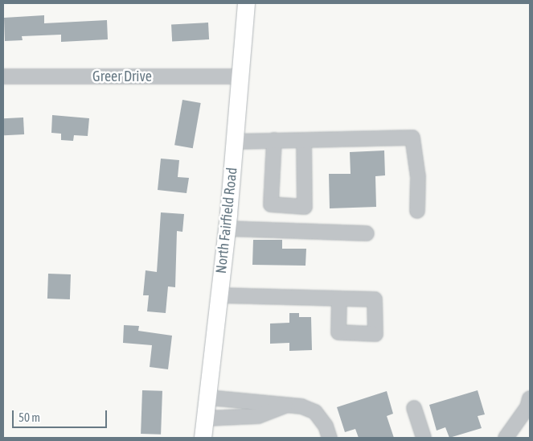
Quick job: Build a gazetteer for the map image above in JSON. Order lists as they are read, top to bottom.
{
  "streets": {
    "main road": ["North Fairfield Road"],
    "street": ["Greer Drive"]
  },
  "crossings": [
    ["Greer Drive", "North Fairfield Road"]
  ],
  "scale_bar": "50 m"
}
